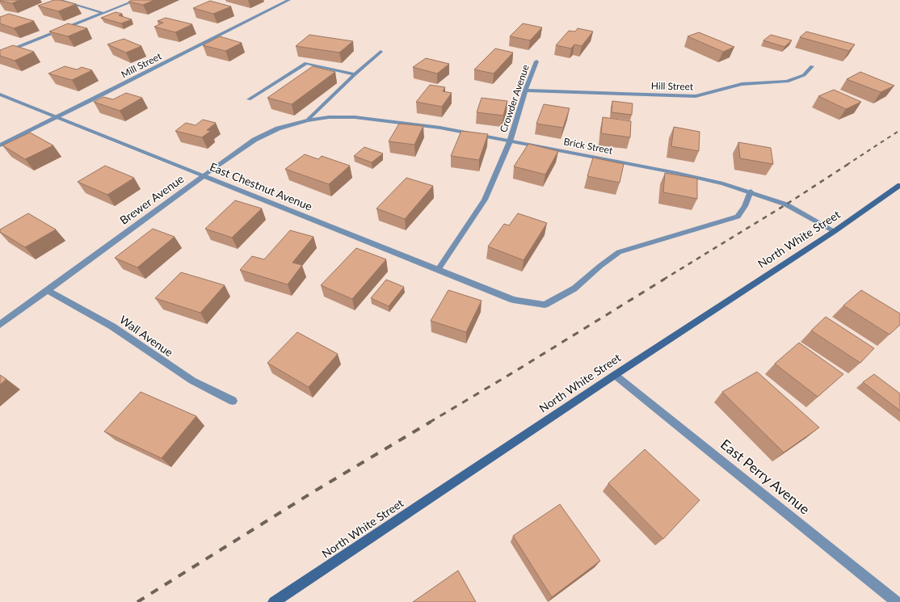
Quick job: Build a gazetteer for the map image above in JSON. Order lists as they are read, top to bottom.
{
  "streets": {
    "main road": ["North White Street"],
    "street": [
      "Mill Street",
      "Hill Street",
      "Crowder Avenue",
      "Brick Street",
      "East Chestnut Avenue",
      "Brewer Avenue",
      "Wall Avenue",
      "East Perry Avenue"
    ]
  },
  "crossings": [
    ["Mill Street", "East Chestnut Avenue"],
    ["Hill Street", "Crowder Avenue"],
    ["Crowder Avenue", "Brick Street"],
    ["Crowder Avenue", "East Chestnut Avenue"],
    ["Brick Street", "East Chestnut Avenue"],
    ["Brick Street", "Brewer Avenue"],
    ["Brick Street", "North White Street"],
    ["East Chestnut Avenue", "Brewer Avenue"],
    ["Brewer Avenue", "Wall Avenue"],
    ["North White Street", "East Perry Avenue"]
  ]
}
